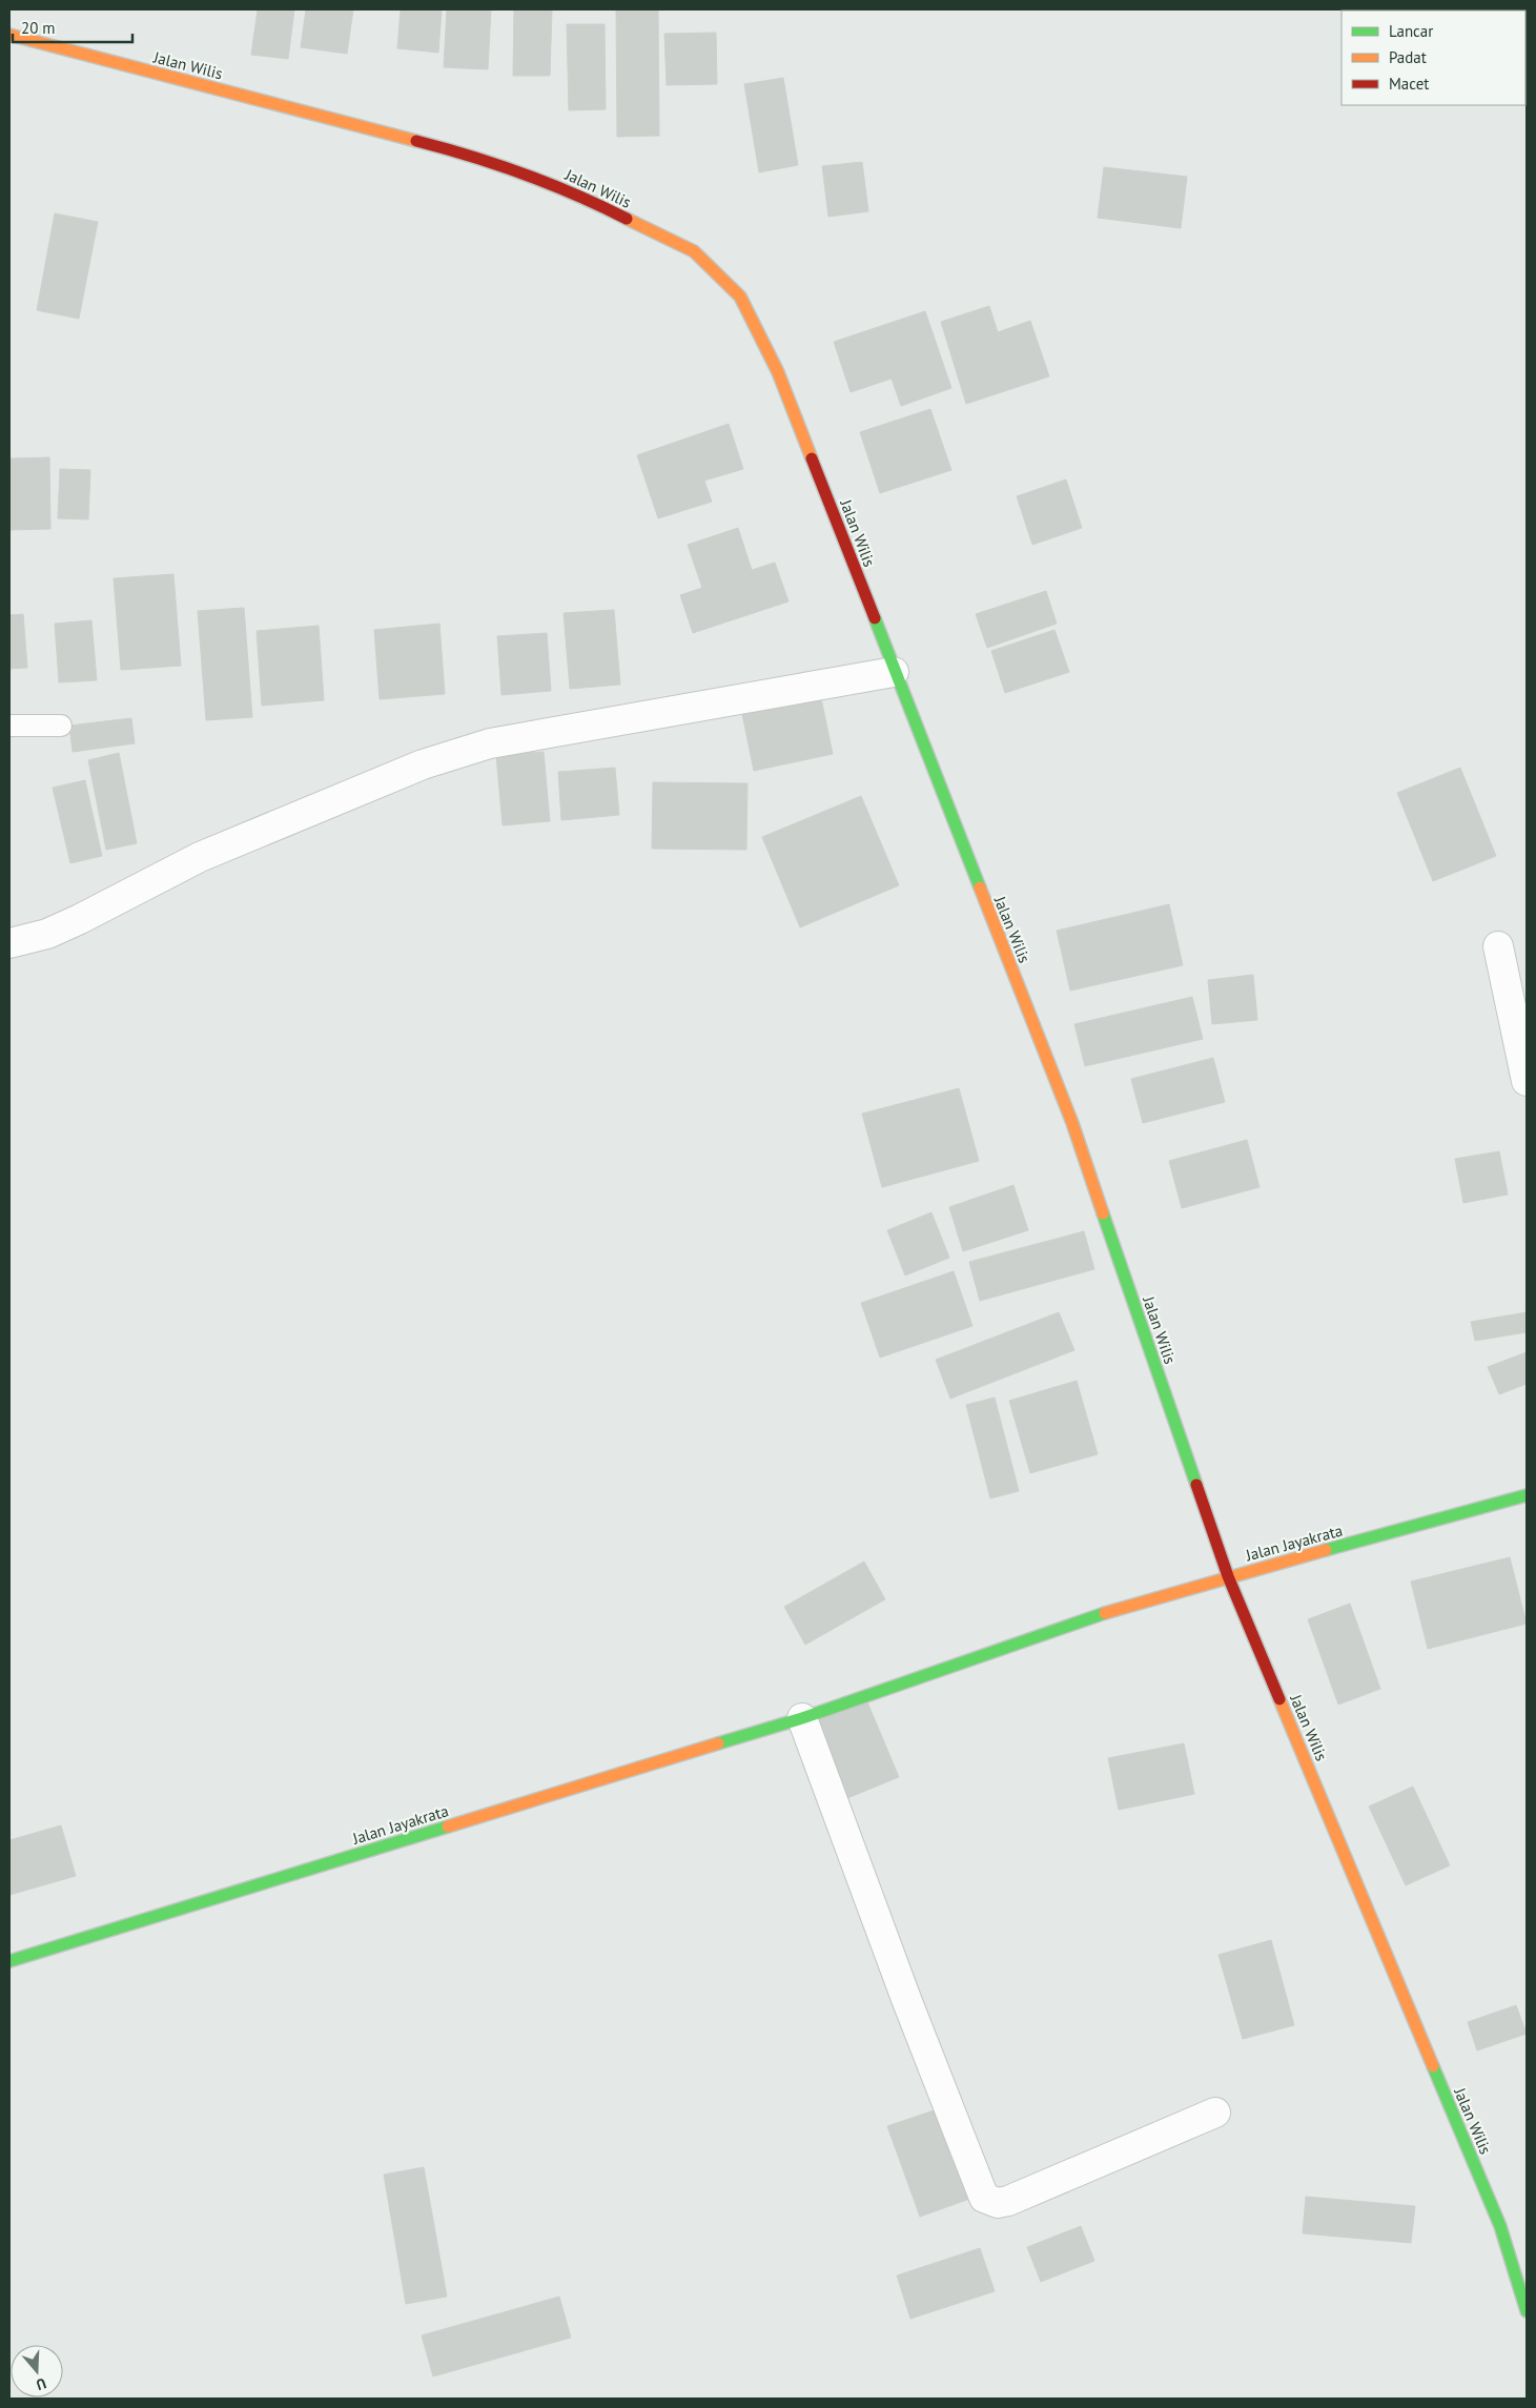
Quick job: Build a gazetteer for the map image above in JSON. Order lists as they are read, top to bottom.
{
  "streets": {
    "street": ["Jalan Wilis", "Jalan Jayakrata"]
  },
  "crossings": [
    ["Jalan Wilis", "Jalan Jayakrata"]
  ],
  "legend": ["Lancar", "Padat", "Macet"],
  "scale_bar": "20 m",
  "north": "bottom"
}
